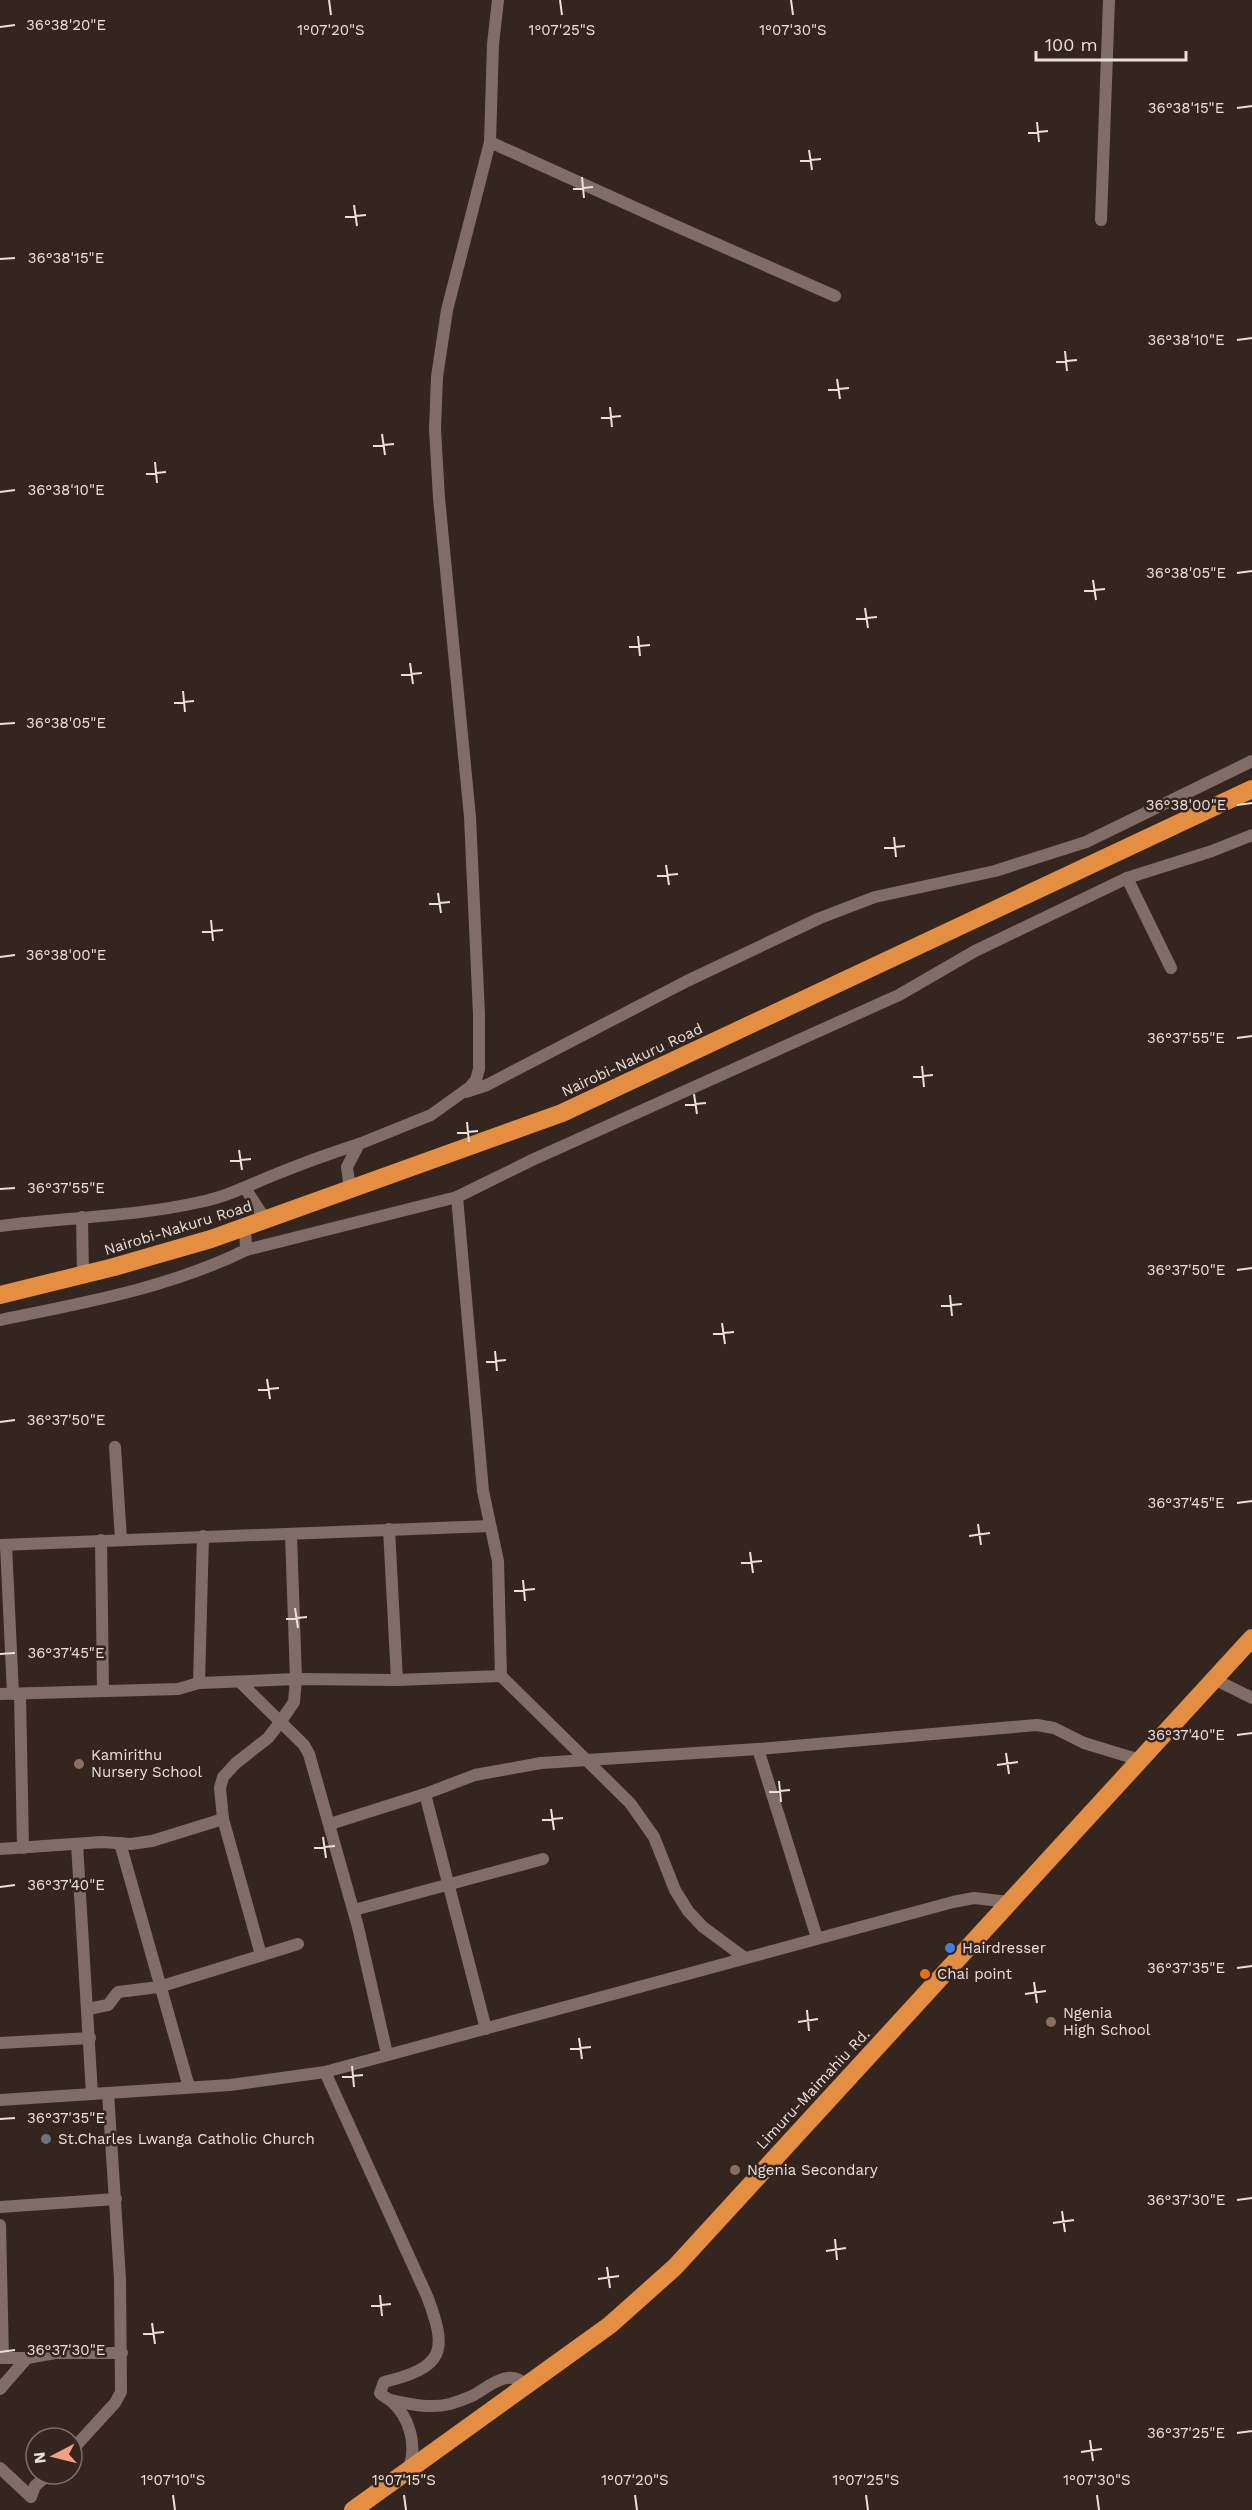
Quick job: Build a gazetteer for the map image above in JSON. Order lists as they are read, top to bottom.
{
  "streets": {
    "highway": ["Nairobi-Nakuru Road", "Limuru-Maimahiu Rd."]
  },
  "places": [
    "Kamirithu Nursery School",
    "Hairdresser",
    "Chai point",
    "Ngenia High School",
    "St.Charles Lwanga Catholic Church",
    "Ngenia Secondary"
  ],
  "scale_bar": "100 m",
  "north": "left",
  "coordinates": [
    "36°38'20\"E",
    "1°07'20\"S",
    "1°07'25\"S",
    "1°07'30\"S",
    "36°38'15\"E",
    "36°38'10\"E",
    "36°38'05\"E",
    "36°38'00\"E",
    "36°37'55\"E",
    "36°37'50\"E",
    "36°37'45\"E",
    "36°37'40\"E",
    "36°37'35\"E",
    "36°37'30\"E",
    "36°37'25\"E",
    "1°07'10\"S",
    "1°07'15\"S"
  ]
}
